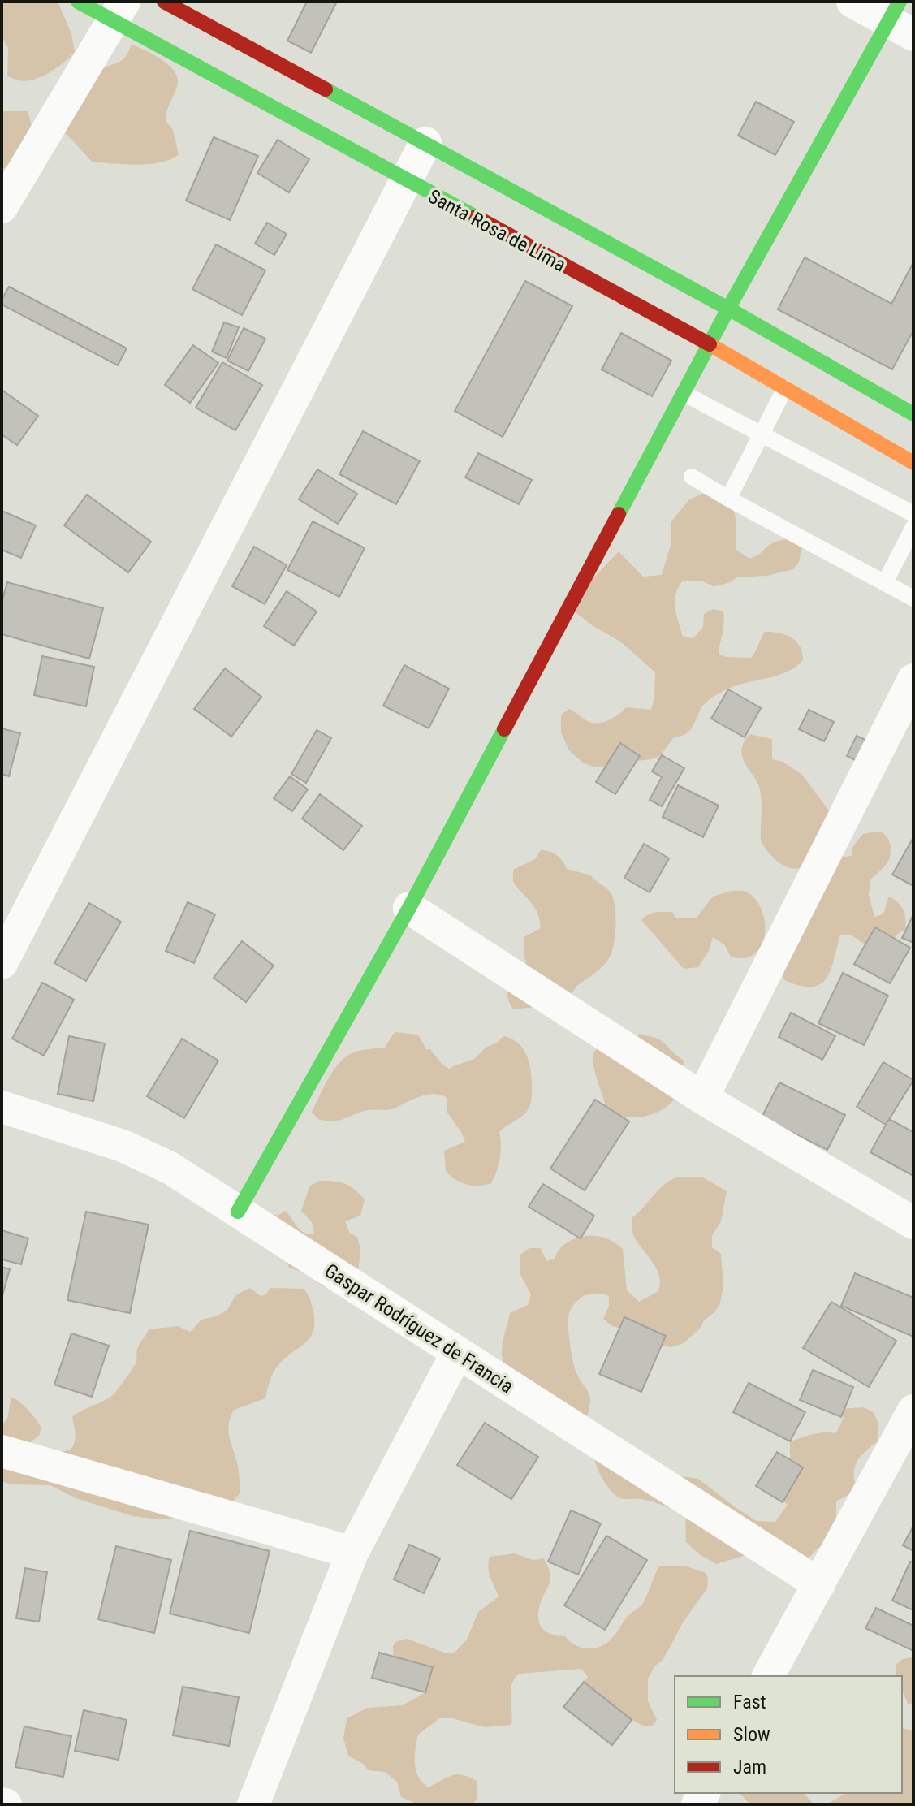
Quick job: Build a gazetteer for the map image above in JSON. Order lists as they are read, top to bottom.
{
  "streets": {
    "street": ["Santa Rosa de Lima", "Gaspar Rodríguez de Francia"]
  },
  "legend": ["Fast", "Slow", "Jam"]
}
